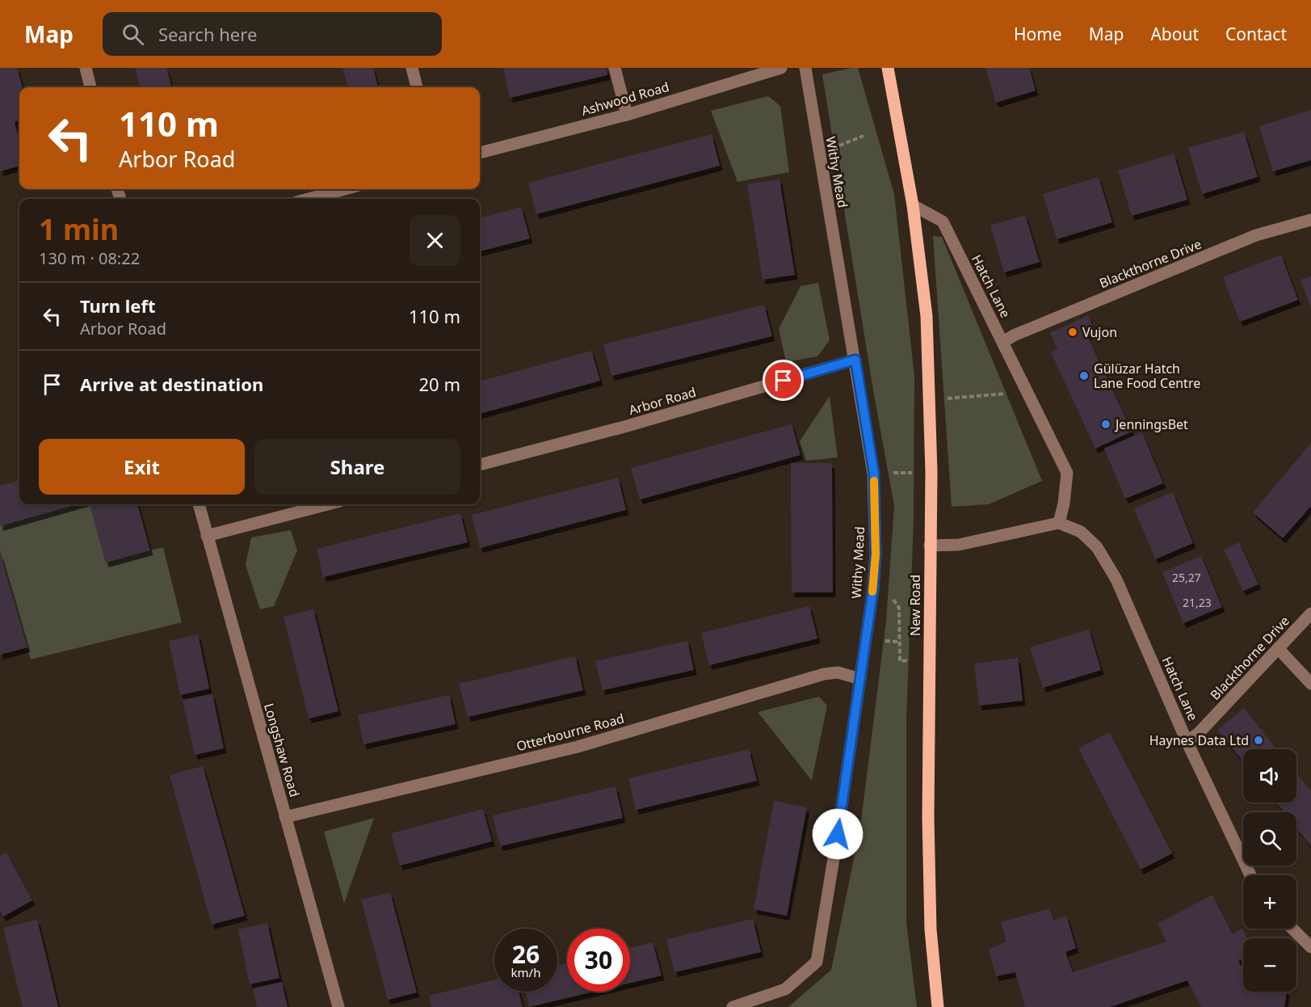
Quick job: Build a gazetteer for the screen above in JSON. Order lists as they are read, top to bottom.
{
  "streets": {
    "main road": ["New Road"],
    "street": [
      "Ashwood Road",
      "Withy Mead",
      "Blackthorne Drive",
      "Hatch Lane",
      "Arbor Road",
      "Otterbourne Road",
      "Longshaw Road"
    ]
  },
  "crossings": [
    ["Withy Mead", "Arbor Road"],
    ["Withy Mead", "Otterbourne Road"],
    ["Blackthorne Drive", "Hatch Lane"],
    ["Hatch Lane", "New Road"],
    ["Otterbourne Road", "Longshaw Road"]
  ],
  "places": [
    "Vujon",
    "Gülüzar Hatch Lane Food Centre",
    "JenningsBet",
    "Haynes Data Ltd"
  ],
  "house_numbers": ["25,27", "21,23"],
  "page": {
    "header": "Map",
    "search": "Search here",
    "nav": [
      "Home",
      "Map",
      "About",
      "Contact"
    ],
    "turn": ["110 m", "Arbor Road"],
    "heading": ["1 min", "130 m · 08:22"],
    "list": [
      {
        "name": "Turn left",
        "note": "Arbor Road",
        "value": "110 m"
      },
      {
        "name": "Arrive at destination",
        "value": "20 m"
      }
    ],
    "buttons": ["Exit", "Share"],
    "map_buttons": ["+", "−"],
    "speed": "26 km/h",
    "limit": "30"
  }
}
